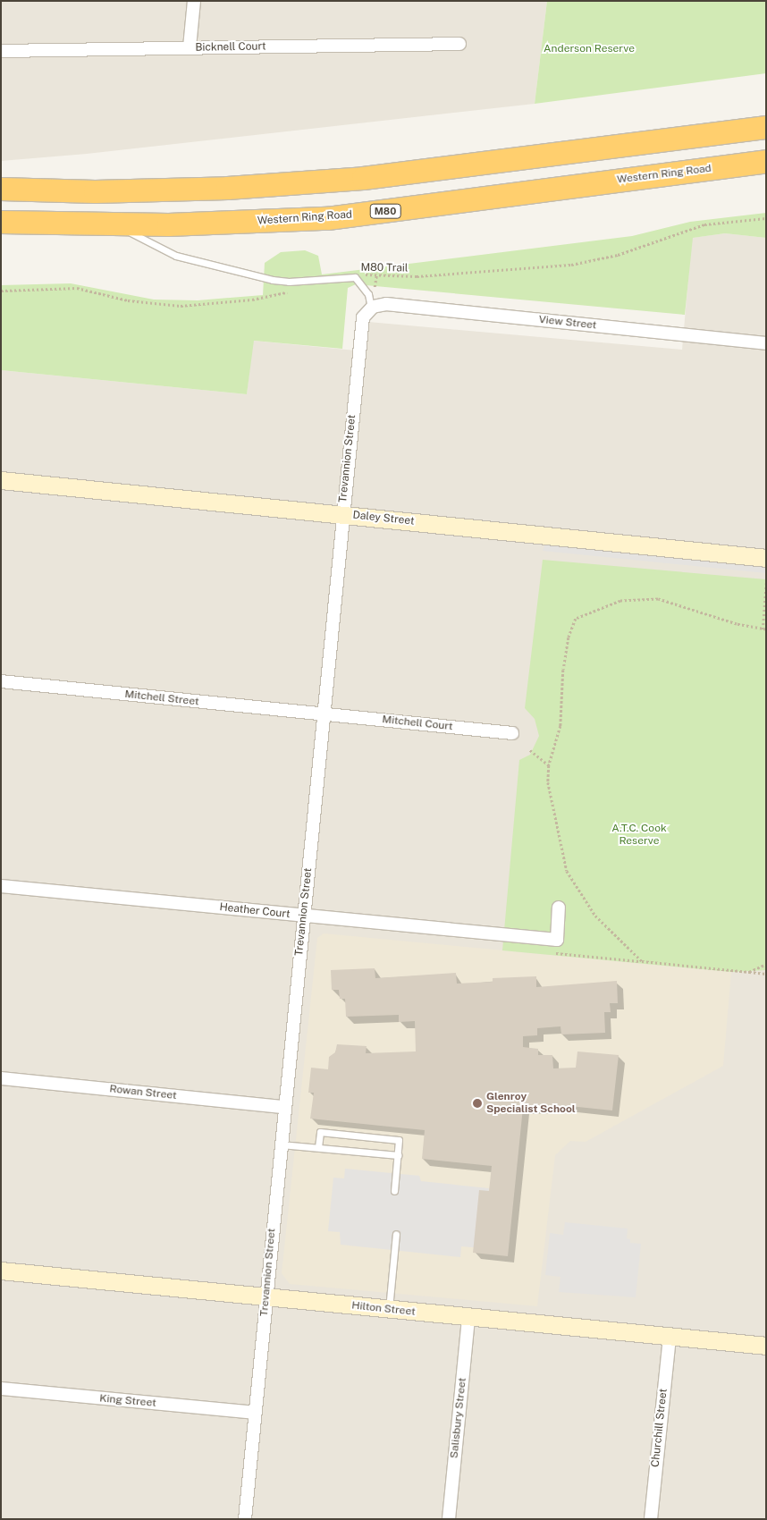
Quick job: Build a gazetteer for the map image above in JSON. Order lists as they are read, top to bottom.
{
  "streets": {
    "highway": ["Western Ring Road", "M80"],
    "street": [
      "Bicknell Court",
      "View Street",
      "Trevannion Street",
      "Daley Street",
      "Mitchell Street",
      "Mitchell Court",
      "Heather Court",
      "Rowan Street",
      "Hilton Street",
      "King Street",
      "Salisbury Street",
      "Churchill Street"
    ],
    "path": ["M80 Trail"]
  },
  "crossings": [
    ["View Street", "Trevannion Street"],
    ["Trevannion Street", "Daley Street"],
    ["Trevannion Street", "Mitchell Street"],
    ["Trevannion Street", "Mitchell Court"],
    ["Trevannion Street", "Heather Court"],
    ["Trevannion Street", "Rowan Street"],
    ["Trevannion Street", "Hilton Street"],
    ["Trevannion Street", "King Street"],
    ["Mitchell Street", "Mitchell Court"],
    ["Hilton Street", "Salisbury Street"],
    ["Hilton Street", "Churchill Street"]
  ],
  "parks": ["Anderson Reserve", "A.T.C. Cook Reserve"],
  "places": ["Glenroy Specialist School"]
}
